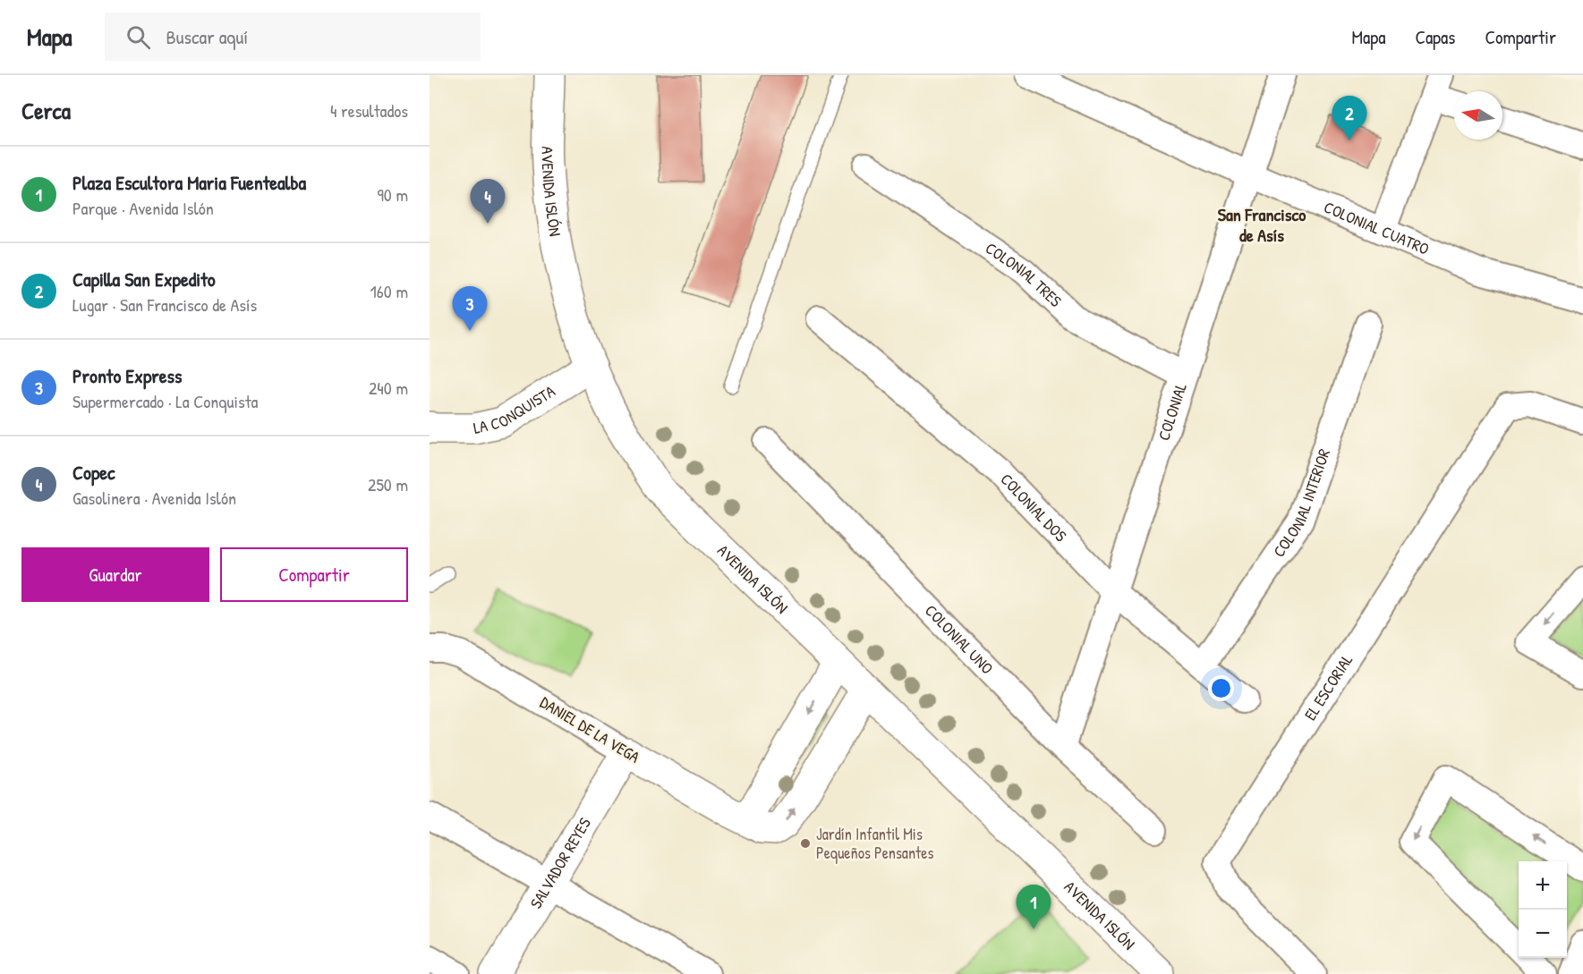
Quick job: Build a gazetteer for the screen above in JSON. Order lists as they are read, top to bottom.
{
  "streets": {
    "main road": [
      "AVENIDA ISLÓN",
      "LA CONQUISTA",
      "DANIEL DE LA VEGA",
      "SALVADOR REYES"
    ],
    "street": [
      "COLONIAL CUATRO",
      "COLONIAL TRES",
      "COLONIAL",
      "COLONIAL INTERIOR",
      "COLONIAL DOS",
      "COLONIAL UNO",
      "EL ESCORIAL"
    ]
  },
  "crossings": [
    ["AVENIDA ISLÓN", "LA CONQUISTA"],
    ["AVENIDA ISLÓN", "DANIEL DE LA VEGA"],
    ["COLONIAL CUATRO", "COLONIAL"],
    ["COLONIAL TRES", "COLONIAL"],
    ["COLONIAL", "COLONIAL DOS"],
    ["COLONIAL", "COLONIAL UNO"],
    ["COLONIAL INTERIOR", "COLONIAL DOS"],
    ["DANIEL DE LA VEGA", "SALVADOR REYES"]
  ],
  "districts": ["San Francisco de Asís"],
  "places": ["Jardín Infantil Mis Pequeños Pensantes"],
  "north": "left",
  "page": {
    "header": "Mapa",
    "search": "Buscar aquí",
    "nav": ["Mapa", "Capas", "Compartir"],
    "heading": ["Cerca", "4 resultados"],
    "pins": [
      "2",
      "4",
      "3",
      "1"
    ],
    "list": [
      {
        "mark": "1",
        "name": "Plaza Escultora Maria Fuentealba",
        "note": "Parque · Avenida Islón",
        "value": "90 m"
      },
      {
        "mark": "2",
        "name": "Capilla San Expedito",
        "note": "Lugar · San Francisco de Asís",
        "value": "160 m"
      },
      {
        "mark": "3",
        "name": "Pronto Express",
        "note": "Supermercado · La Conquista",
        "value": "240 m"
      },
      {
        "mark": "4",
        "name": "Copec",
        "note": "Gasolinera · Avenida Islón",
        "value": "250 m"
      }
    ],
    "buttons": ["Guardar", "Compartir"],
    "map_buttons": ["+", "−"]
  }
}
